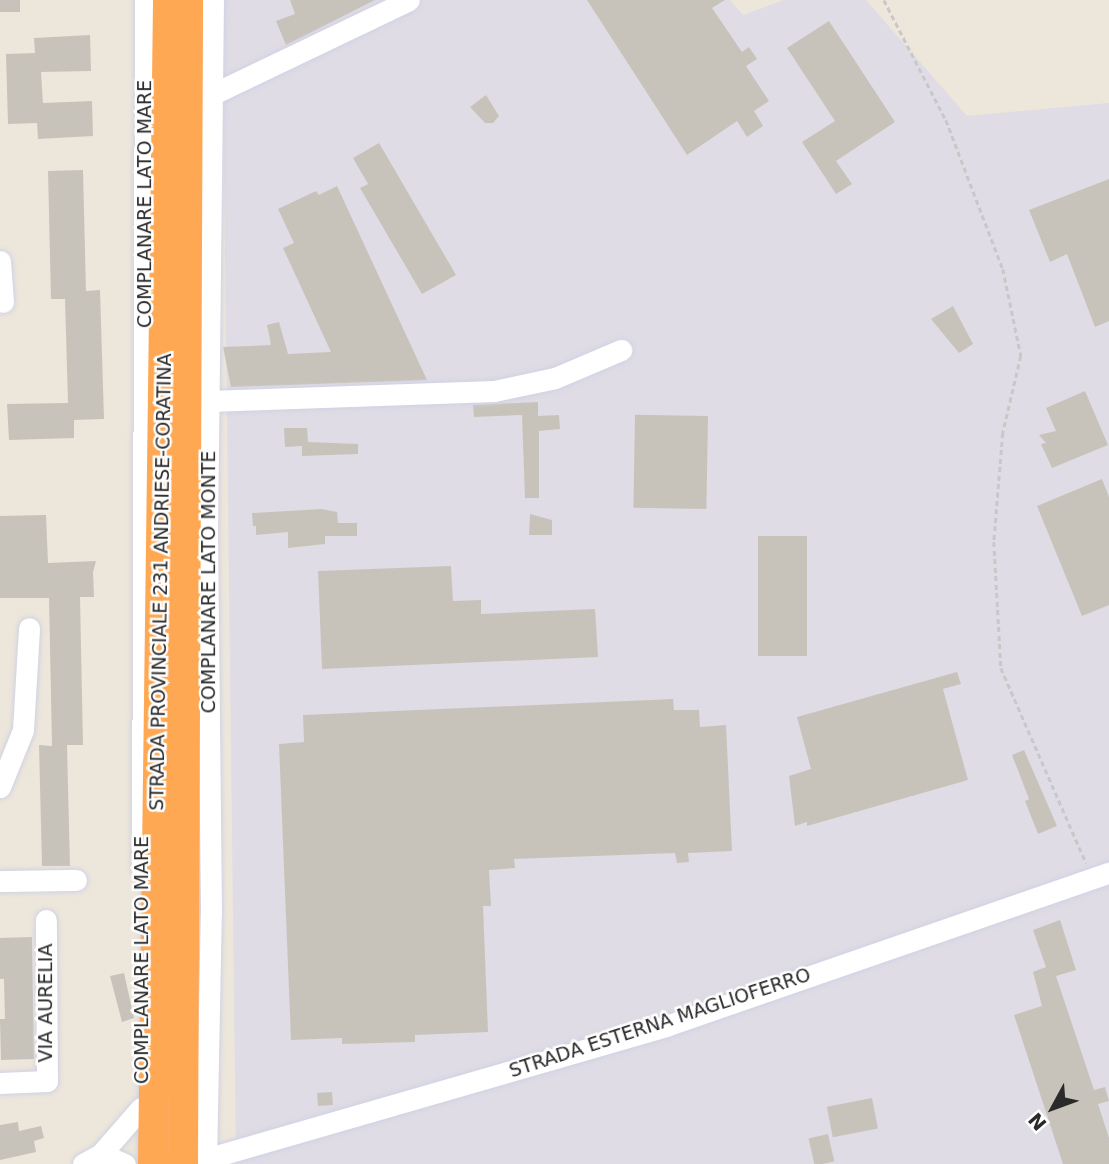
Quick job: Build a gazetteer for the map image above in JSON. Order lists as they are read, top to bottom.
{
  "streets": {
    "highway": ["STRADA PROVINCIALE 231 ANDRIESE-CORATINA"],
    "street": [
      "COMPLANARE LATO MARE",
      "COMPLANARE LATO MONTE",
      "VIA AURELIA",
      "STRADA ESTERNA MAGLIOFERRO"
    ]
  },
  "crossings": [
    ["STRADA PROVINCIALE 231 ANDRIESE-CORATINA", "COMPLANARE LATO MONTE"],
    ["STRADA PROVINCIALE 231 ANDRIESE-CORATINA", "STRADA ESTERNA MAGLIOFERRO"],
    ["COMPLANARE LATO MONTE", "STRADA ESTERNA MAGLIOFERRO"]
  ],
  "north": "bottom left"
}
